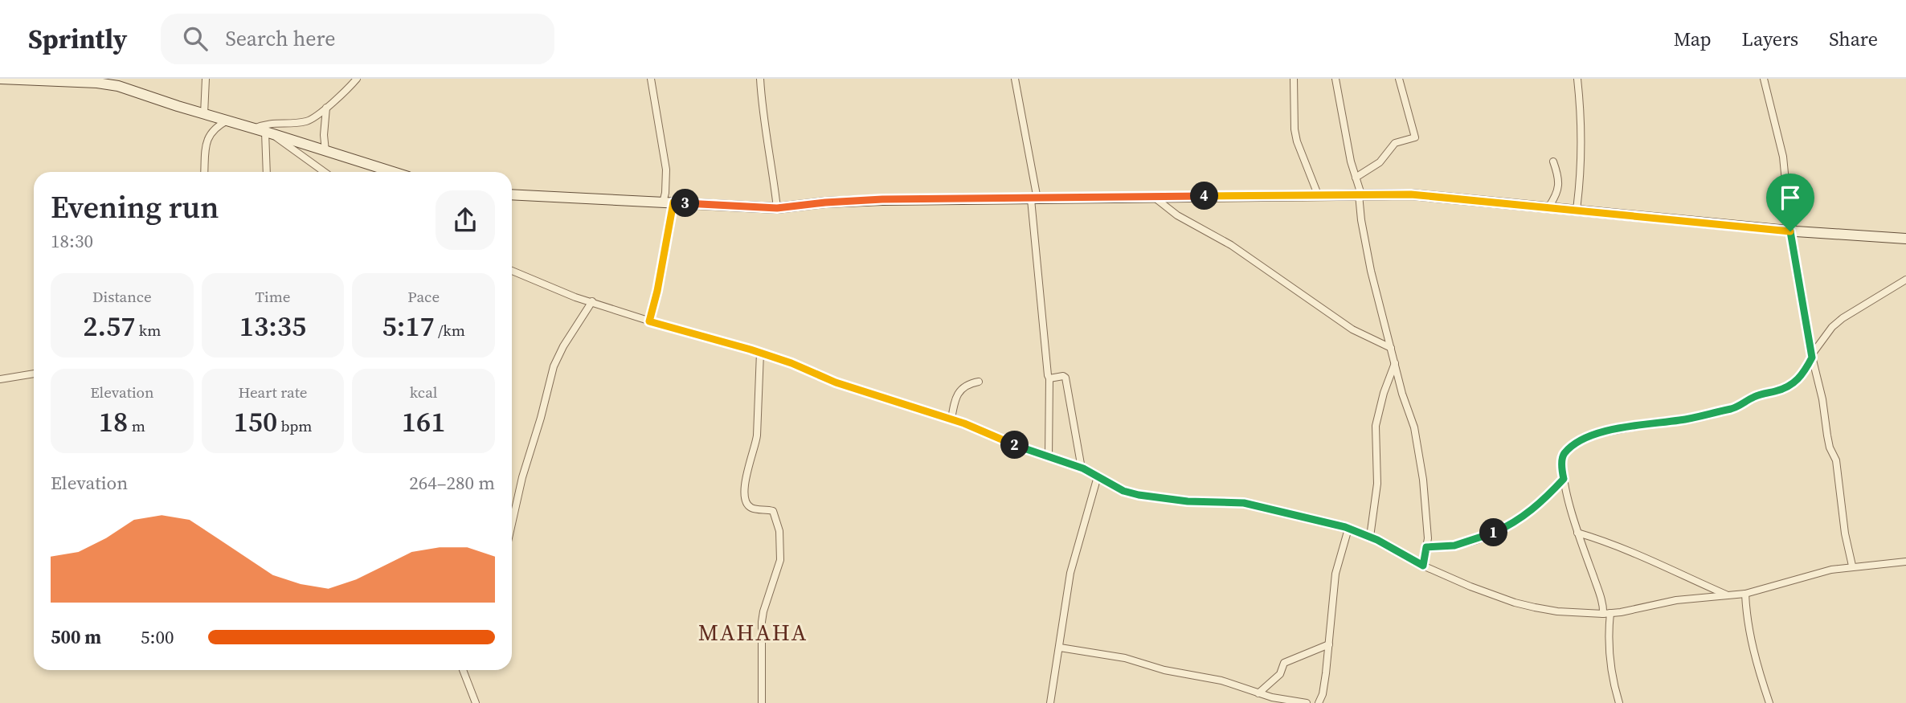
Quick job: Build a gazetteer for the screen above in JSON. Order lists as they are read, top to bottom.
{
  "districts": ["MAHAHA"],
  "page": {
    "header": "Sprintly",
    "search": "Search here",
    "nav": ["Map", "Layers", "Share"],
    "heading": ["Evening run", "18:30"],
    "pins": [
      "4",
      "3",
      "2",
      "1"
    ],
    "stats": [
      ["Distance", "2.57 km"],
      ["Time", "13:35"],
      ["Pace", "5:17 /km"],
      ["Elevation", "18 m"],
      ["Heart rate", "150 bpm"],
      ["kcal", "161"]
    ],
    "chart": ["Elevation", "264–280 m"],
    "list": [
      {
        "name": "500 m",
        "note": "5:00"
      }
    ]
  }
}
